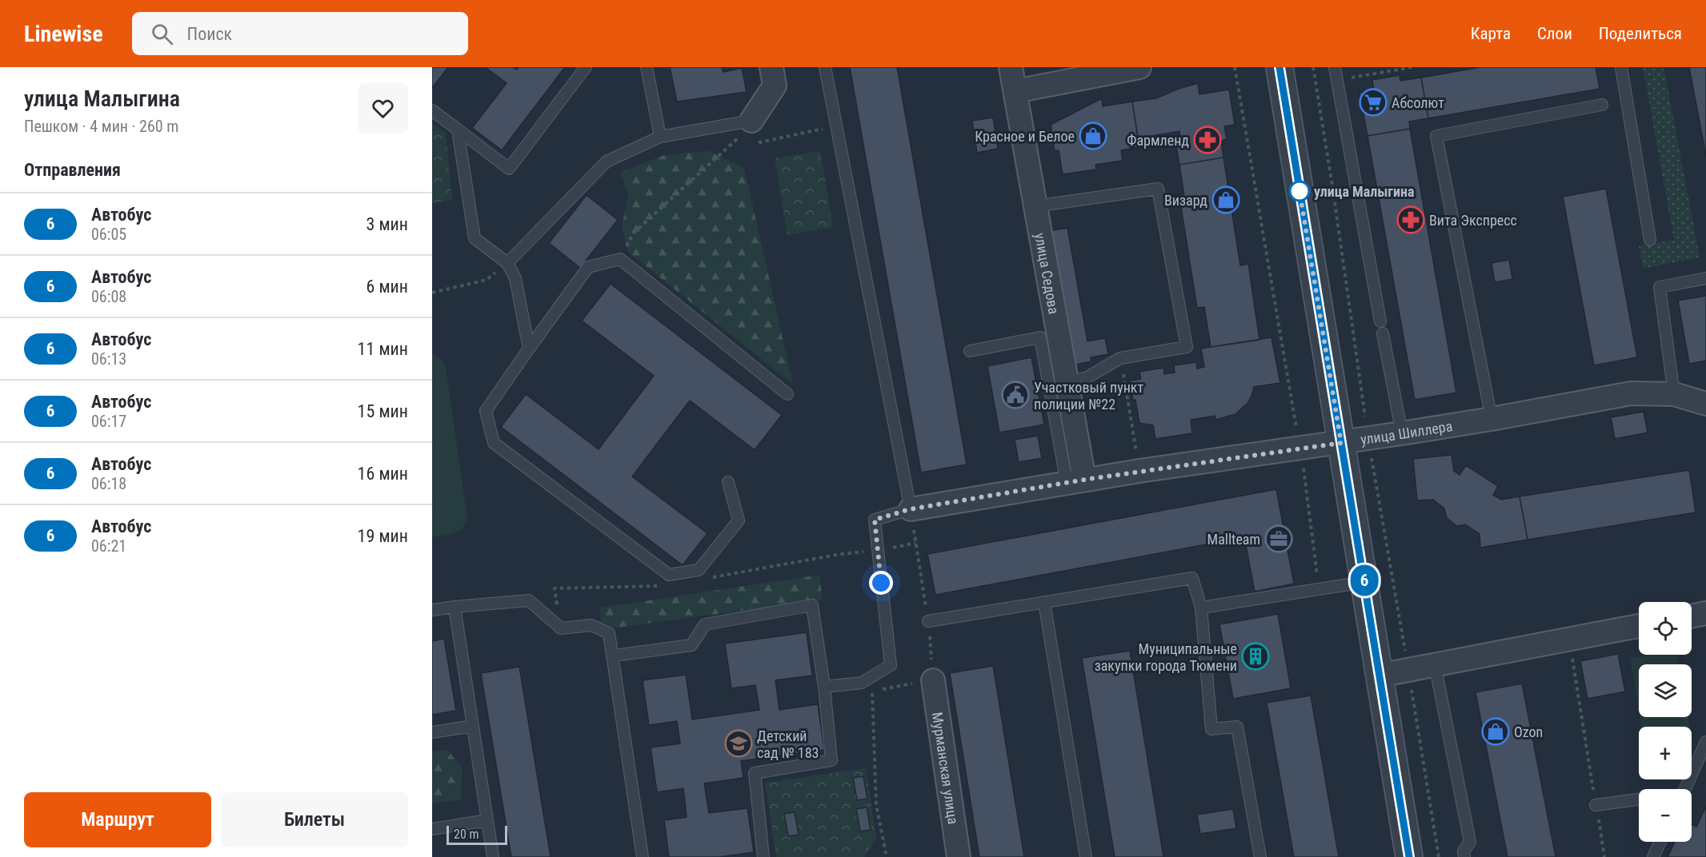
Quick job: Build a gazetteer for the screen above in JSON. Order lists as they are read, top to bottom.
{
  "streets": {
    "street": ["улица Седова", "улица Шиллера", "Мурманская улица"]
  },
  "crossings": [
    ["улица Седова", "улица Шиллера"]
  ],
  "places": {
    "supermarket": ["Абсолют"],
    "shop": ["Красное и Белое", "Визард", "Ozon"],
    "pharmacy": ["Фармленд", "Вита Экспресс"],
    "other": ["улица Малыгина"],
    "public building": ["Участковый пункт полиции №22"],
    "office": ["Mallteam"],
    "building": ["Муниципальные закупки города Тюмени"],
    "school or university": ["Детский сад № 183"]
  },
  "lines": ["bus line 6"],
  "scale_bar": "20 m",
  "page": {
    "header": "Linewise",
    "search": "Поиск",
    "nav": ["Карта", "Слои", "Поделиться"],
    "heading": [
      ["улица Малыгина", "Пешком · 4 мин · 260 m"],
      "Отправления"
    ],
    "on_map": "6",
    "list": [
      {
        "mark": "6",
        "name": "Автобус",
        "note": "06:05",
        "value": "3 мин"
      },
      {
        "mark": "6",
        "name": "Автобус",
        "note": "06:08",
        "value": "6 мин"
      },
      {
        "mark": "6",
        "name": "Автобус",
        "note": "06:13",
        "value": "11 мин"
      },
      {
        "mark": "6",
        "name": "Автобус",
        "note": "06:17",
        "value": "15 мин"
      },
      {
        "mark": "6",
        "name": "Автобус",
        "note": "06:18",
        "value": "16 мин"
      },
      {
        "mark": "6",
        "name": "Автобус",
        "note": "06:21",
        "value": "19 мин"
      }
    ],
    "map_buttons": ["+", "−"],
    "buttons": ["Маршрут", "Билеты"],
    "scale": "20 m"
  }
}
